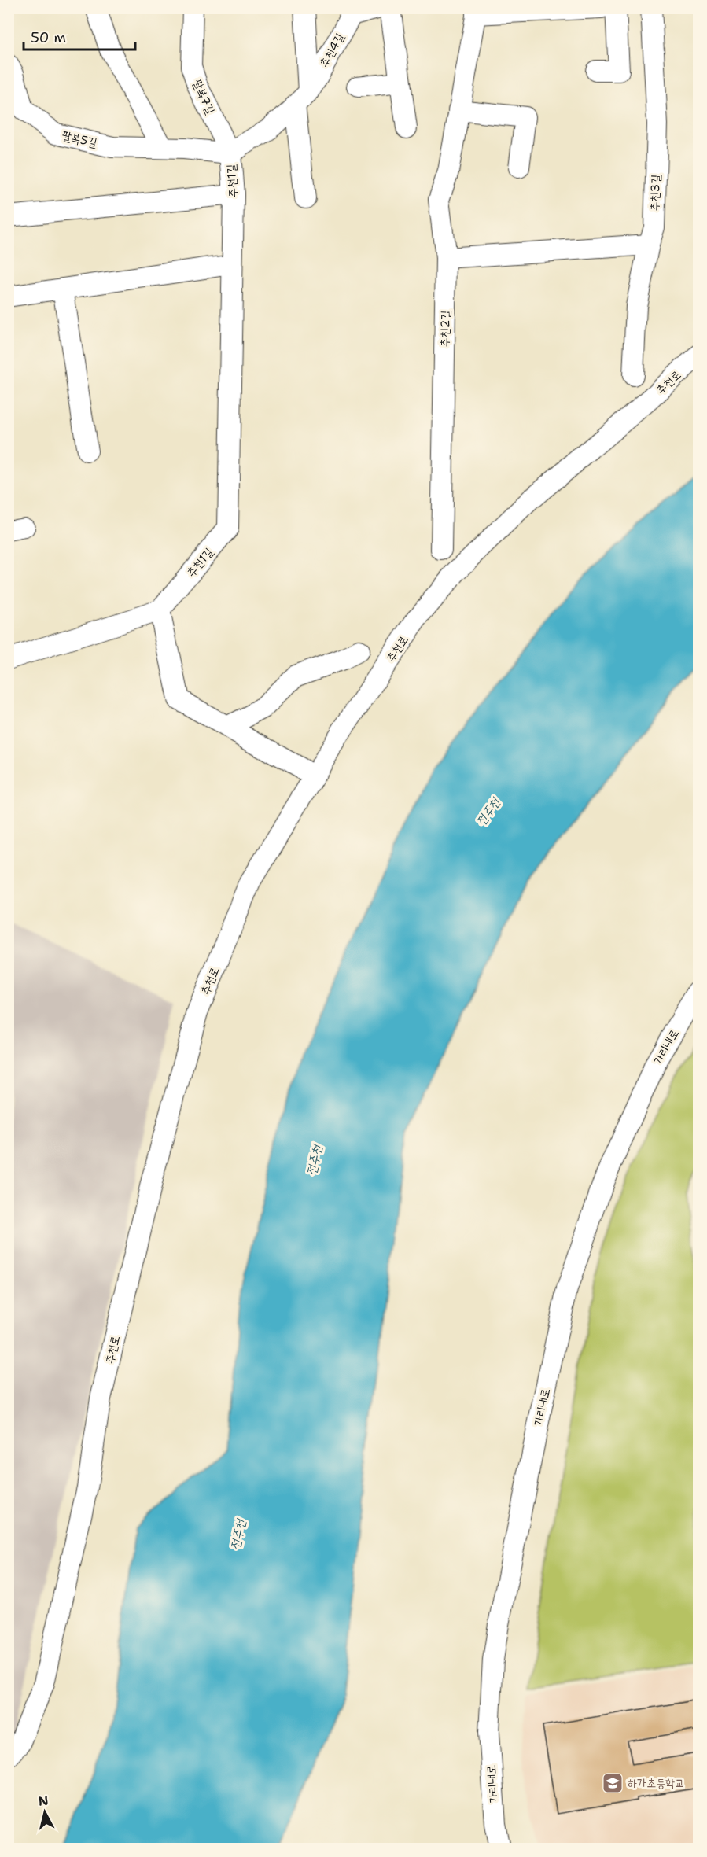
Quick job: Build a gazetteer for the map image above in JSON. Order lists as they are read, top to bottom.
{
  "streets": {
    "street": [
      "추천4길",
      "팔복7길",
      "팔복5길",
      "추천1길",
      "추천3길",
      "추천2길",
      "추천로",
      "가리내로"
    ]
  },
  "crossings": [
    ["추천4길", "팔복7길"],
    ["추천4길", "팔복5길"],
    ["추천4길", "추천1길"],
    ["팔복7길", "팔복5길"],
    ["팔복7길", "추천1길"],
    ["팔복5길", "추천1길"]
  ],
  "water": ["전주천"],
  "places": {
    "school or university": ["하가초등학교"]
  },
  "scale_bar": "50 m",
  "north": "top"
}
